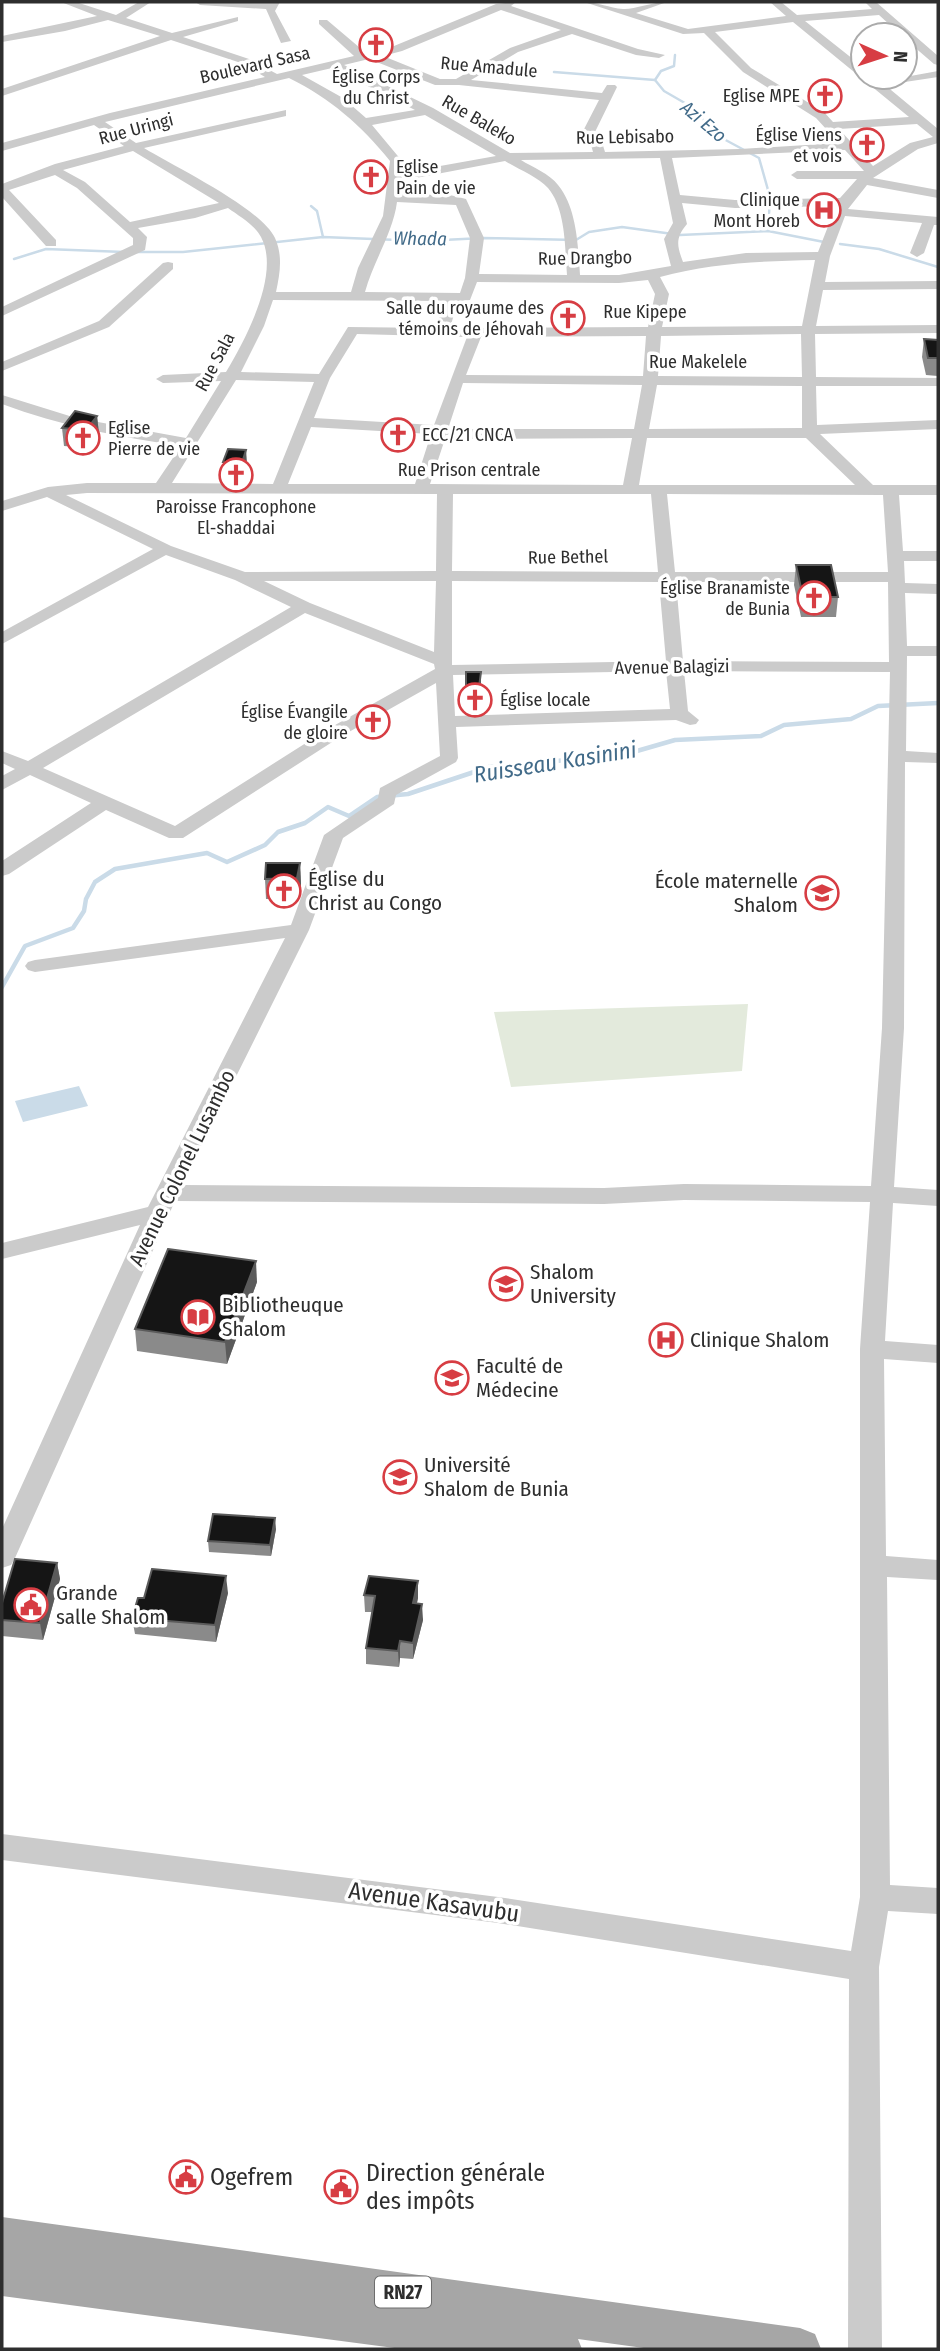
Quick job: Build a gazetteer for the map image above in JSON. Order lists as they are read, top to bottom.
{
  "streets": {
    "main road": ["RN27"],
    "street": [
      "Boulevard Sasa",
      "Rue Amadule",
      "Rue Baleko",
      "Rue Uringi",
      "Rue Lebisabo",
      "Rue Drangbo",
      "Rue Kipepe",
      "Rue Sala",
      "Rue Makelele",
      "Rue Prison centrale",
      "Rue Bethel",
      "Avenue Balagizi",
      "Avenue Colonel Lusambo",
      "Avenue Kasavubu"
    ]
  },
  "crossings": [
    ["Boulevard Sasa", "Rue Amadule"],
    ["Boulevard Sasa", "Rue Baleko"],
    ["Rue Amadule", "Rue Lebisabo"],
    ["Rue Baleko", "Rue Lebisabo"],
    ["Rue Baleko", "Rue Drangbo"],
    ["Rue Sala", "Rue Prison centrale"]
  ],
  "water": ["Azi Ezo", "Whada", "Ruisseau Kasinini"],
  "places": {
    "church": [
      "Église Corps du Christ",
      "Eglise MPE",
      "Église Viens et vois",
      "Eglise Pain de vie",
      "Salle du royaume des témoins de Jéhovah",
      "ECC/21 CNCA",
      "Eglise Pierre de vie",
      "Paroisse Francophone El-shaddai",
      "Église Branamiste de Bunia",
      "Église locale",
      "Église Évangile de gloire",
      "Église du Christ au Congo"
    ],
    "hospital": ["Clinique Mont Horeb", "Clinique Shalom"],
    "school or university": [
      "École maternelle Shalom",
      "Shalom University",
      "Faculté de Médecine",
      "Université Shalom de Bunia"
    ],
    "library": ["Bibliotheuque Shalom"],
    "public building": ["Grande salle Shalom", "Ogefrem", "Direction générale des impôts"]
  },
  "north": "right"
}
